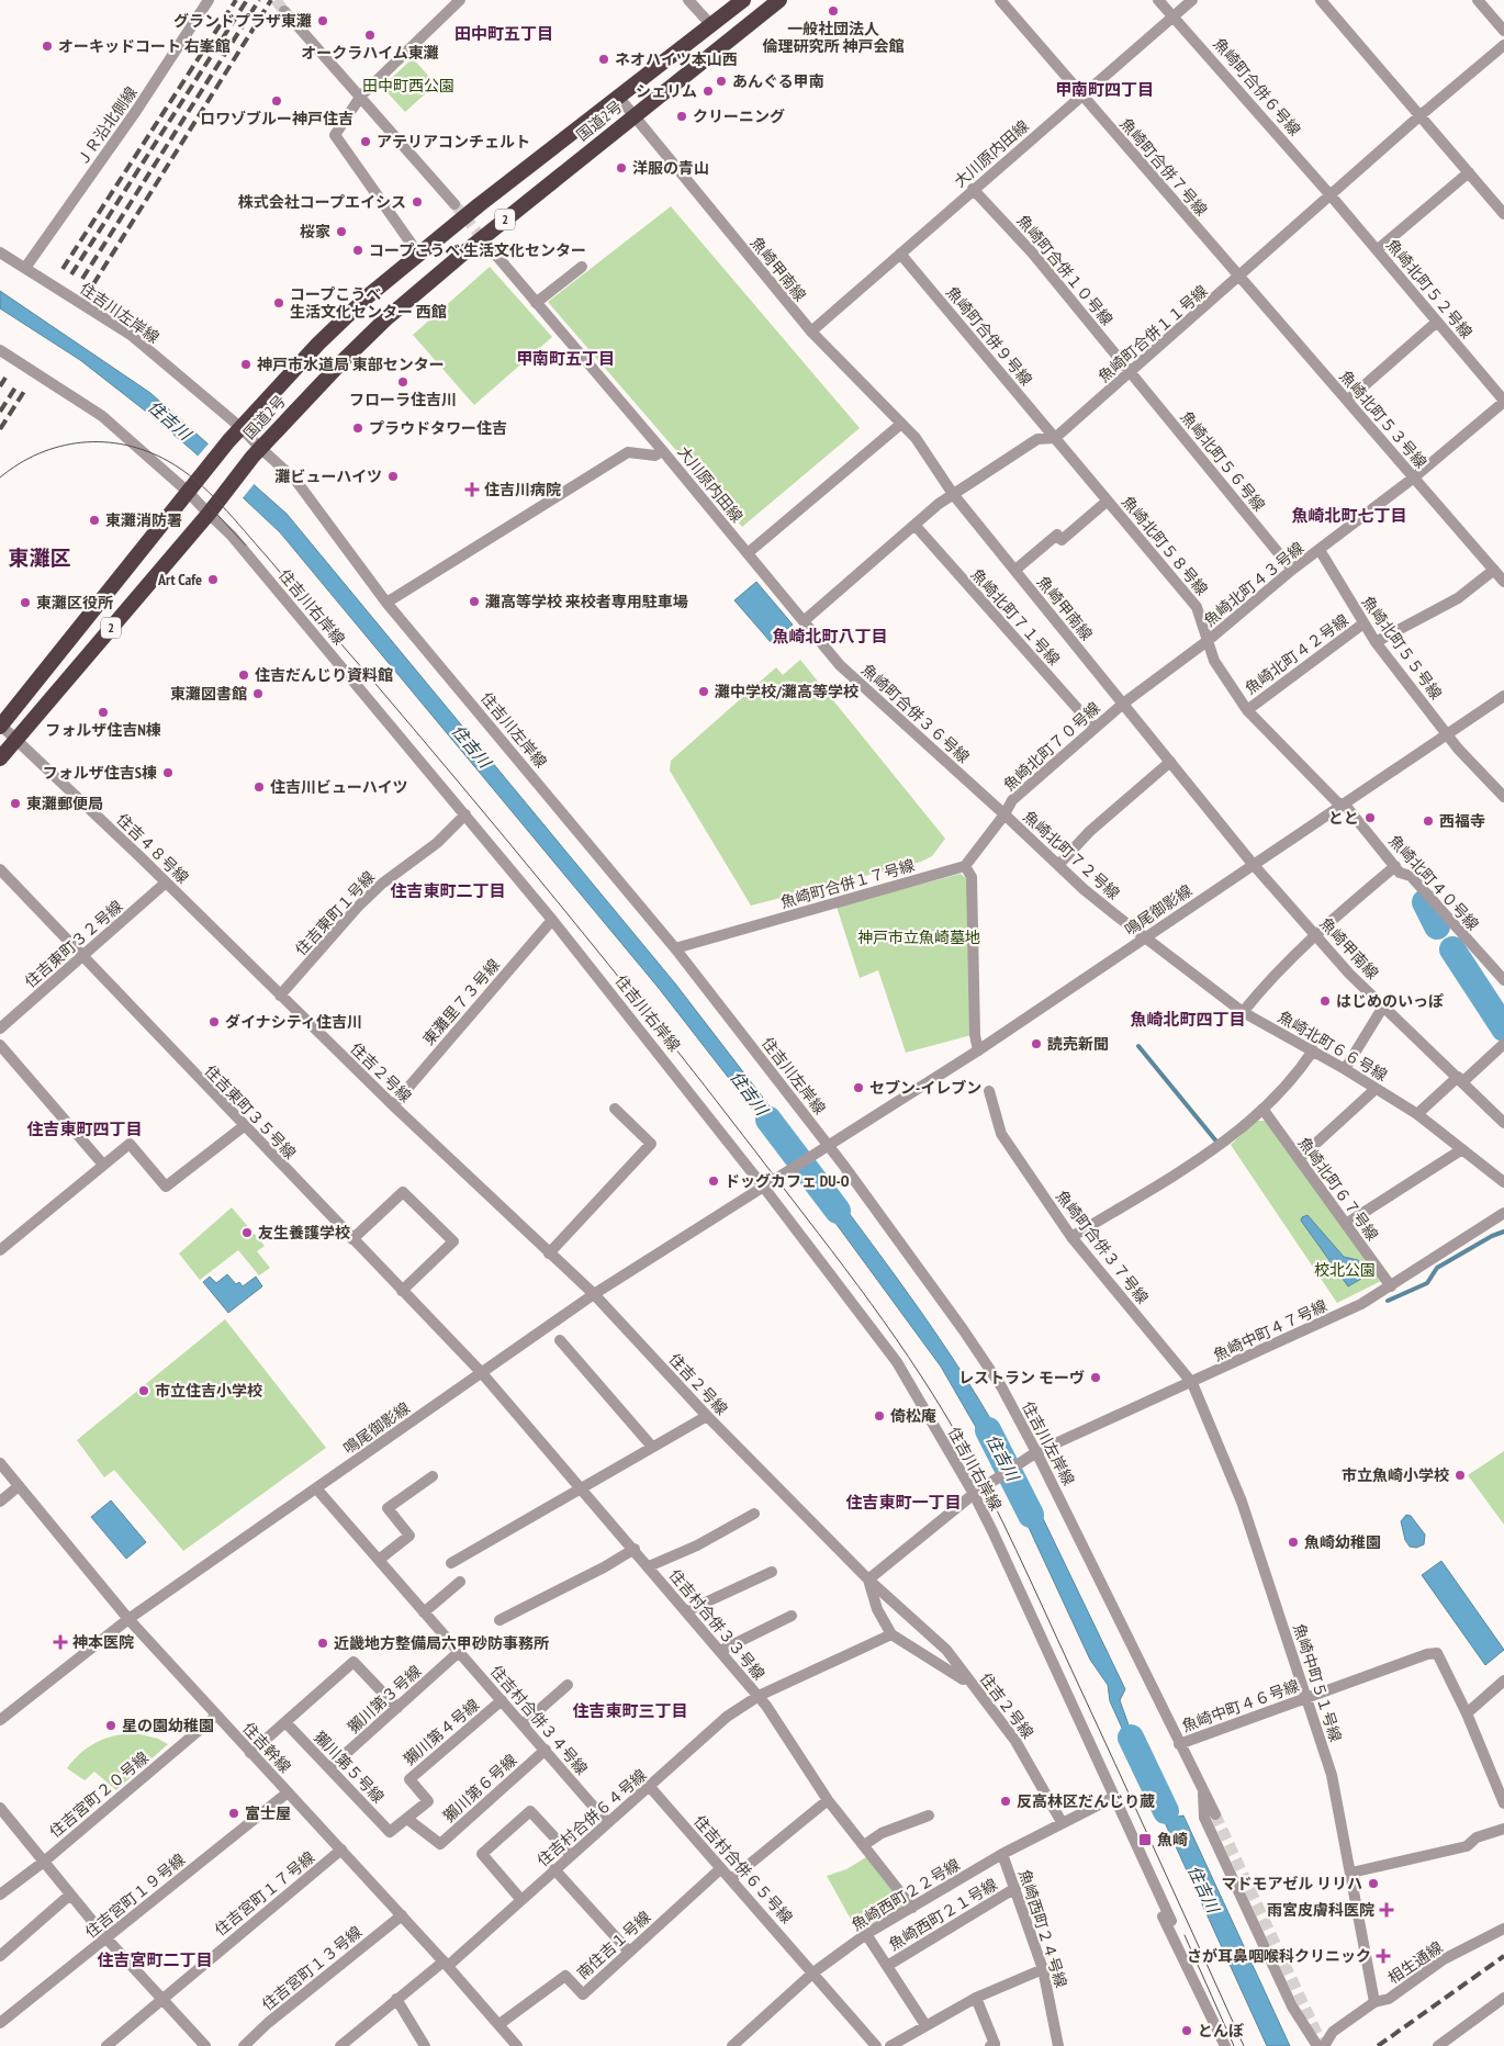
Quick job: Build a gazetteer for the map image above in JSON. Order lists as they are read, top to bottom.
{
  "streets": {
    "highway": ["国道2号", "2"],
    "street": [
      "魚崎町合併６号線",
      "ＪＲ沿北側線",
      "大川原内田線",
      "魚崎町合併７号線",
      "魚崎甲南線",
      "魚崎町合併１０号線",
      "魚崎北町５２号線",
      "住吉川左岸線",
      "魚崎町合併１１号線",
      "魚崎町合併９号線",
      "魚崎北町５３号線",
      "魚崎北町５６号線",
      "魚崎北町５８号線",
      "魚崎北町４３号線",
      "住吉川右岸線",
      "魚崎北町７１号線",
      "魚崎北町５５号線",
      "魚崎北町４２号線",
      "魚崎町合併３６号線",
      "魚崎北町７０号線",
      "住吉４８号線",
      "魚崎北町７２号線",
      "魚崎北町４０号線",
      "魚崎町合併１７号線",
      "鳴尾御影線",
      "住吉東町１号線",
      "住吉東町３２号線",
      "東灘里７３号線",
      "魚崎北町６６号線",
      "住吉２号線",
      "住吉東町３５号線",
      "魚崎北町６７号線",
      "魚崎町合併３７号線",
      "魚崎中町４７号線",
      "住吉村合併３３号線",
      "魚崎中町５１号線",
      "獺川第３号線",
      "魚崎中町４６号線",
      "住吉村合併３４号線",
      "獺川第４号線",
      "住吉幹線",
      "獺川第５号線",
      "獺川第６号線",
      "住吉宮町２０号線",
      "住吉村合併６４号線",
      "住吉村合併６５号線",
      "住吉宮町１７号線",
      "魚崎西町２２号線",
      "住吉宮町１９号線",
      "魚崎西町２１号線",
      "魚崎西町２４号線",
      "南住吉１号線",
      "相生通線",
      "住吉宮町１３号線"
    ]
  },
  "crossings": [
    ["魚崎町合併６号線", "大川原内田線"],
    ["魚崎町合併６号線", "魚崎北町５２号線"],
    ["魚崎町合併６号線", "魚崎町合併１１号線"],
    ["国道2号", "魚崎甲南線"],
    ["国道2号", "住吉川左岸線"],
    ["国道2号", "住吉川右岸線"],
    ["国道2号", "住吉４８号線"],
    ["ＪＲ沿北側線", "住吉川左岸線"],
    ["大川原内田線", "魚崎町合併７号線"],
    ["大川原内田線", "魚崎甲南線"],
    ["大川原内田線", "魚崎町合併１０号線"],
    ["大川原内田線", "住吉川左岸線"],
    ["大川原内田線", "魚崎町合併９号線"],
    ["大川原内田線", "魚崎町合併３６号線"],
    ["魚崎町合併７号線", "魚崎町合併１１号線"],
    ["魚崎町合併７号線", "魚崎北町５３号線"],
    ["魚崎甲南線", "魚崎町合併１１号線"],
    ["魚崎甲南線", "魚崎北町４３号線"],
    ["魚崎甲南線", "魚崎北町７０号線"],
    ["魚崎甲南線", "鳴尾御影線"],
    ["魚崎町合併１０号線", "魚崎町合併１１号線"],
    ["魚崎町合併１０号線", "魚崎北町５６号線"],
    ["魚崎北町５２号線", "魚崎町合併１１号線"],
    ["魚崎北町５２号線", "魚崎北町４３号線"],
    ["住吉川左岸線", "魚崎町合併１７号線"],
    ["住吉川左岸線", "鳴尾御影線"],
    ["住吉川左岸線", "魚崎中町４７号線"],
    ["住吉川左岸線", "魚崎中町４６号線"],
    ["魚崎町合併１１号線", "魚崎町合併９号線"],
    ["魚崎町合併１１号線", "魚崎北町５３号線"],
    ["魚崎町合併１１号線", "魚崎北町５６号線"],
    ["魚崎町合併１１号線", "魚崎北町５８号線"],
    ["魚崎町合併１１号線", "魚崎北町７１号線"],
    ["魚崎町合併１１号線", "魚崎町合併３６号線"],
    ["魚崎町合併９号線", "魚崎北町５８号線"],
    ["魚崎北町５３号線", "魚崎北町４３号線"],
    ["魚崎北町５６号線", "魚崎北町４３号線"],
    ["魚崎北町５８号線", "魚崎北町４３号線"],
    ["魚崎北町５８号線", "魚崎北町４２号線"],
    ["魚崎北町５８号線", "魚崎北町４０号線"],
    ["魚崎北町５８号線", "鳴尾御影線"],
    ["魚崎北町４３号線", "魚崎北町５５号線"],
    ["魚崎北町４３号線", "魚崎北町７０号線"],
    ["住吉川右岸線", "鳴尾御影線"],
    ["住吉川右岸線", "住吉東町１号線"],
    ["住吉川右岸線", "東灘里７３号線"],
    ["住吉川右岸線", "魚崎中町４７号線"],
    ["住吉川右岸線", "魚崎西町２２号線"],
    ["魚崎北町７１号線", "魚崎北町７０号線"],
    ["魚崎北町５５号線", "魚崎北町４２号線"],
    ["魚崎北町５５号線", "鳴尾御影線"],
    ["魚崎町合併３６号線", "魚崎北町７０号線"],
    ["魚崎町合併３６号線", "魚崎北町７２号線"],
    ["魚崎北町７０号線", "魚崎北町７２号線"],
    ["住吉４８号線", "住吉東町１号線"],
    ["住吉４８号線", "住吉東町３２号線"],
    ["住吉４８号線", "住吉２号線"],
    ["魚崎北町７２号線", "鳴尾御影線"],
    ["魚崎北町７２号線", "魚崎北町６６号線"],
    ["魚崎北町４０号線", "鳴尾御影線"],
    ["鳴尾御影線", "魚崎北町６６号線"],
    ["鳴尾御影線", "住吉２号線"],
    ["鳴尾御影線", "住吉東町３５号線"],
    ["鳴尾御影線", "住吉村合併３３号線"],
    ["鳴尾御影線", "住吉村合併３４号線"],
    ["鳴尾御影線", "住吉幹線"],
    ["住吉東町１号線", "住吉２号線"],
    ["住吉東町３２号線", "住吉東町３５号線"],
    ["東灘里７３号線", "住吉２号線"],
    ["住吉２号線", "魚崎中町４７号線"],
    ["住吉２号線", "魚崎西町２２号線"],
    ["住吉東町３５号線", "住吉村合併３３号線"],
    ["魚崎北町６７号線", "魚崎中町４７号線"],
    ["魚崎町合併３７号線", "魚崎中町４７号線"],
    ["魚崎町合併３７号線", "魚崎中町５１号線"],
    ["魚崎中町４７号線", "魚崎中町５１号線"],
    ["住吉村合併３３号線", "住吉村合併６４号線"],
    ["住吉村合併３３号線", "魚崎西町２２号線"],
    ["魚崎中町５１号線", "魚崎中町４６号線"],
    ["魚崎中町５１号線", "相生通線"],
    ["獺川第３号線", "住吉村合併３４号線"],
    ["獺川第３号線", "獺川第５号線"],
    ["住吉村合併３４号線", "獺川第４号線"],
    ["住吉村合併３４号線", "獺川第６号線"],
    ["住吉村合併３４号線", "住吉村合併６４号線"],
    ["獺川第４号線", "獺川第５号線"],
    ["獺川第４号線", "獺川第６号線"],
    ["住吉幹線", "住吉宮町２０号線"],
    ["住吉幹線", "住吉村合併６４号線"],
    ["住吉幹線", "住吉宮町１７号線"],
    ["住吉幹線", "住吉宮町１９号線"],
    ["住吉幹線", "南住吉１号線"],
    ["住吉幹線", "住吉宮町１３号線"],
    ["住吉村合併６４号線", "住吉村合併６５号線"],
    ["住吉村合併６５号線", "魚崎西町２２号線"],
    ["住吉村合併６５号線", "南住吉１号線"],
    ["魚崎西町２２号線", "魚崎西町２４号線"],
    ["魚崎西町２１号線", "魚崎西町２４号線"]
  ],
  "districts": [
    "田中町五丁目",
    "甲南町四丁目",
    "甲南町五丁目",
    "魚崎北町七丁目",
    "東灘区",
    "魚崎北町八丁目",
    "住吉東町二丁目",
    "魚崎北町四丁目",
    "住吉東町四丁目",
    "住吉東町一丁目",
    "住吉東町三丁目",
    "住吉宮町二丁目"
  ],
  "water": ["住吉川"],
  "parks": ["田中町西公園", "神戸市立魚崎墓地", "校北公園"],
  "places": {
    "other": [
      "一般社団法人 倫理研究所 神戸会館",
      "グランドプラザ東灘",
      "オークラハイム東灘",
      "オーキッドコート 右峯館",
      "ネオハイツ本山西",
      "あんぐる甲南",
      "シェリム",
      "ロワゾブルー神戸住吉",
      "クリーニング",
      "アテリアコンチェルト",
      "洋服の青山",
      "株式会社コープエイシス",
      "桜家",
      "コープこうべ 生活文化センター",
      "コープこうべ 生活文化センター 西館",
      "神戸市水道局 東部センター",
      "フローラ住吉川",
      "プラウドタワー住吉",
      "灘ビューハイツ",
      "東灘消防署",
      "Art Cafe",
      "灘高等学校 来校者専用駐車場",
      "東灘区役所",
      "住吉だんじり資料館",
      "灘中学校/灘高等学校",
      "東灘図書館",
      "フォルザ住吉N棟",
      "フォルザ住吉S棟",
      "住吉川ビューハイツ",
      "東灘郵便局",
      "とと",
      "西福寺",
      "はじめのいっぽ",
      "ダイナシティ住吉川",
      "読売新聞",
      "セブン-イレブン",
      "ドッグカフェ DU-O",
      "友生養護学校",
      "レストラン モーヴ",
      "市立住吉小学校",
      "倚松庵",
      "市立魚崎小学校",
      "魚崎幼稚園",
      "近畿地方整備局六甲砂防事務所",
      "星の園幼稚園",
      "反高林区だんじり蔵",
      "富士屋",
      "マドモアゼル リリハ",
      "とんぼ"
    ],
    "health": [
      "住吉川病院",
      "神本医院",
      "雨宮皮膚科医院",
      "さが耳鼻咽喉科クリニック"
    ],
    "transit": ["魚崎"]
  }
}
